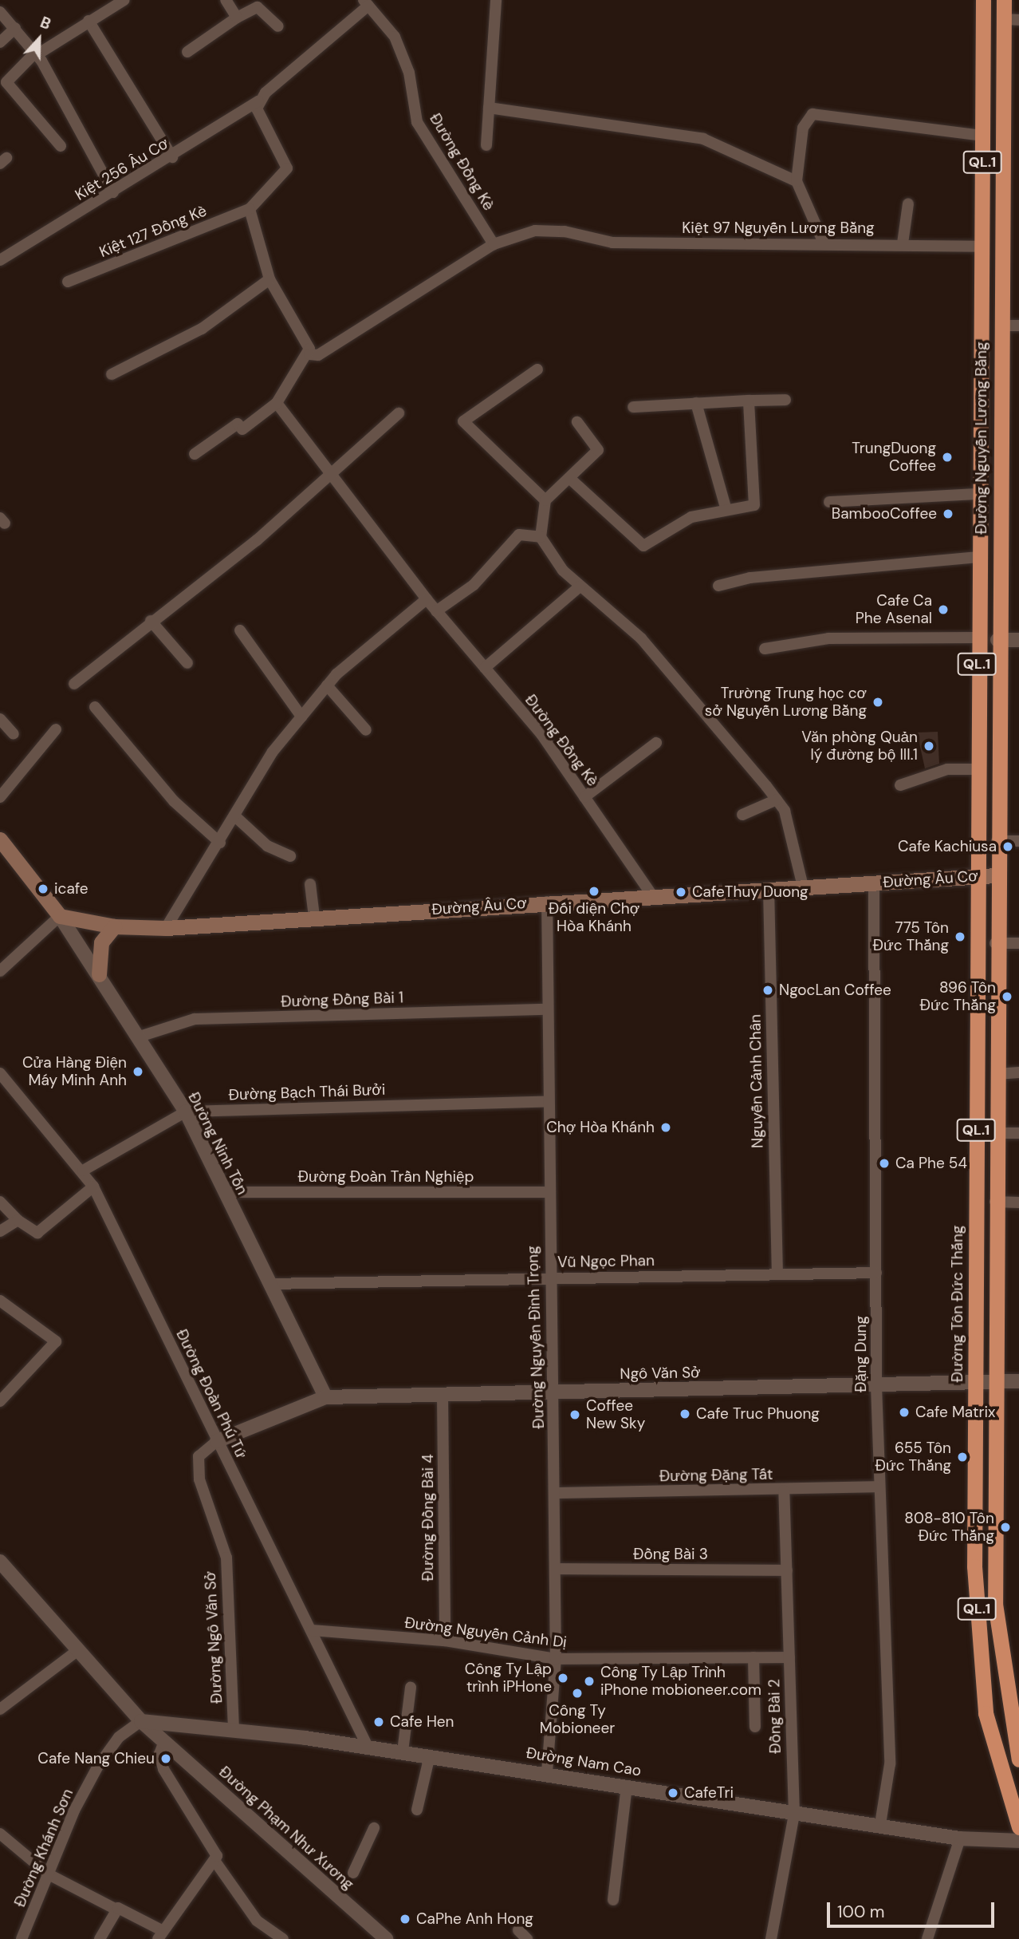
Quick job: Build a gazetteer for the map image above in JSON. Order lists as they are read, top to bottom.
{
  "streets": {
    "highway": ["QL.1", "Đường Nguyễn Lương Bằng", "Đường Tôn Đức Thắng"],
    "main road": ["Đường Âu Cơ"],
    "street": [
      "Đường Đồng Kè",
      "Kiệt 256 Âu Cơ",
      "Kiệt 97 Nguyễn Lương Bằng",
      "Kiệt 127 Đồng Kè",
      "Đường Đồng Bài 1",
      "Nguyễn Cảnh Chân",
      "Đường Bạch Thái Bưởi",
      "Đường Ninh Tốn",
      "Đường Đoàn Trần Nghiệp",
      "Vũ Ngọc Phan",
      "Đường Nguyễn Đình Trọng",
      "Đặng Dung",
      "Ngô Văn Sở",
      "Đường Đoàn Phú Tứ",
      "Đường Đặng Tất",
      "Đường Đồng Bài 4",
      "Đồng Bài 3",
      "Đường Nguyễn Cảnh Dị",
      "Đường Ngô Văn Sở",
      "Đồng Bài 2",
      "Đường Nam Cao",
      "Đường Phạm Như Xương",
      "Đường Khánh Sơn"
    ]
  },
  "crossings": [
    ["Đường Đồng Kè", "Kiệt 256 Âu Cơ"],
    ["Đường Đồng Kè", "Kiệt 97 Nguyễn Lương Bằng"],
    ["Đường Đồng Kè", "Đường Âu Cơ"],
    ["QL.1", "Đường Nguyễn Lương Bằng"],
    ["QL.1", "Đường Âu Cơ"],
    ["QL.1", "Ngô Văn Sở"],
    ["Kiệt 97 Nguyễn Lương Bằng", "Đường Nguyễn Lương Bằng"],
    ["Đường Nguyễn Lương Bằng", "Đường Âu Cơ"],
    ["Đường Nguyễn Lương Bằng", "Đường Tôn Đức Thắng"],
    ["Đường Âu Cơ", "Nguyễn Cảnh Chân"],
    ["Đường Âu Cơ", "Đường Ninh Tốn"],
    ["Đường Âu Cơ", "Đường Tôn Đức Thắng"],
    ["Đường Âu Cơ", "Đường Nguyễn Đình Trọng"],
    ["Đường Âu Cơ", "Đặng Dung"],
    ["Đường Đồng Bài 1", "Đường Ninh Tốn"],
    ["Đường Đồng Bài 1", "Đường Nguyễn Đình Trọng"],
    ["Nguyễn Cảnh Chân", "Vũ Ngọc Phan"],
    ["Đường Bạch Thái Bưởi", "Đường Ninh Tốn"],
    ["Đường Bạch Thái Bưởi", "Đường Nguyễn Đình Trọng"],
    ["Đường Bạch Thái Bưởi", "Đường Đoàn Phú Tứ"],
    ["Đường Ninh Tốn", "Đường Đoàn Trần Nghiệp"],
    ["Đường Ninh Tốn", "Vũ Ngọc Phan"],
    ["Đường Ninh Tốn", "Ngô Văn Sở"],
    ["Đường Ninh Tốn", "Đường Ngô Văn Sở"],
    ["Đường Đoàn Trần Nghiệp", "Đường Nguyễn Đình Trọng"],
    ["Vũ Ngọc Phan", "Đường Nguyễn Đình Trọng"],
    ["Vũ Ngọc Phan", "Đặng Dung"],
    ["Đường Tôn Đức Thắng", "Ngô Văn Sở"],
    ["Đường Nguyễn Đình Trọng", "Ngô Văn Sở"],
    ["Đường Nguyễn Đình Trọng", "Đường Đặng Tất"],
    ["Đường Nguyễn Đình Trọng", "Đồng Bài 3"],
    ["Đường Nguyễn Đình Trọng", "Đường Nguyễn Cảnh Dị"],
    ["Đường Nguyễn Đình Trọng", "Đường Nam Cao"],
    ["Đặng Dung", "Ngô Văn Sở"],
    ["Đặng Dung", "Đường Đặng Tất"],
    ["Đặng Dung", "Đường Nam Cao"],
    ["Ngô Văn Sở", "Đường Đồng Bài 4"],
    ["Ngô Văn Sở", "Đường Ngô Văn Sở"],
    ["Đường Đoàn Phú Tứ", "Đường Nguyễn Cảnh Dị"],
    ["Đường Đoàn Phú Tứ", "Đường Ngô Văn Sở"],
    ["Đường Đoàn Phú Tứ", "Đường Nam Cao"],
    ["Đường Đặng Tất", "Đồng Bài 2"],
    ["Đường Đồng Bài 4", "Đường Nguyễn Cảnh Dị"],
    ["Đồng Bài 3", "Đồng Bài 2"],
    ["Đường Nguyễn Cảnh Dị", "Đồng Bài 2"],
    ["Đường Ngô Văn Sở", "Đường Nam Cao"],
    ["Đồng Bài 2", "Đường Nam Cao"],
    ["Đường Nam Cao", "Đường Phạm Như Xương"],
    ["Đường Nam Cao", "Đường Khánh Sơn"],
    ["Đường Phạm Như Xương", "Đường Khánh Sơn"]
  ],
  "places": [
    "TrungDuong Coffee",
    "BambooCoffee",
    "Cafe Ca Phe Asenal",
    "Trường Trung học cơ sở Nguyễn Lương Bằng",
    "Văn phòng Quản lý đường bộ III.1",
    "Cafe Kachiusa",
    "icafe",
    "Đối diện Chợ Hòa Khánh",
    "CafeThuy Duong",
    "775 Tôn Đức Thắng",
    "NgocLan Coffee",
    "896 Tôn Đức Thắng",
    "Cửa Hàng Điện Máy Minh Anh",
    "Chợ Hòa Khánh",
    "Ca Phe 54",
    "Cafe Matrix",
    "Cafe Truc Phuong",
    "Coffee New Sky",
    "655 Tôn Đức Thắng",
    "808-810 Tôn Đức Thắng",
    "Công Ty Lập trình iPHone",
    "Công Ty Lập Trình iPhone mobioneer.com",
    "Công Ty Mobioneer",
    "Cafe Hen",
    "Cafe Nang Chieu",
    "CafeTri",
    "CaPhe Anh Hong"
  ],
  "scale_bar": "100 m",
  "north": "top"
}
